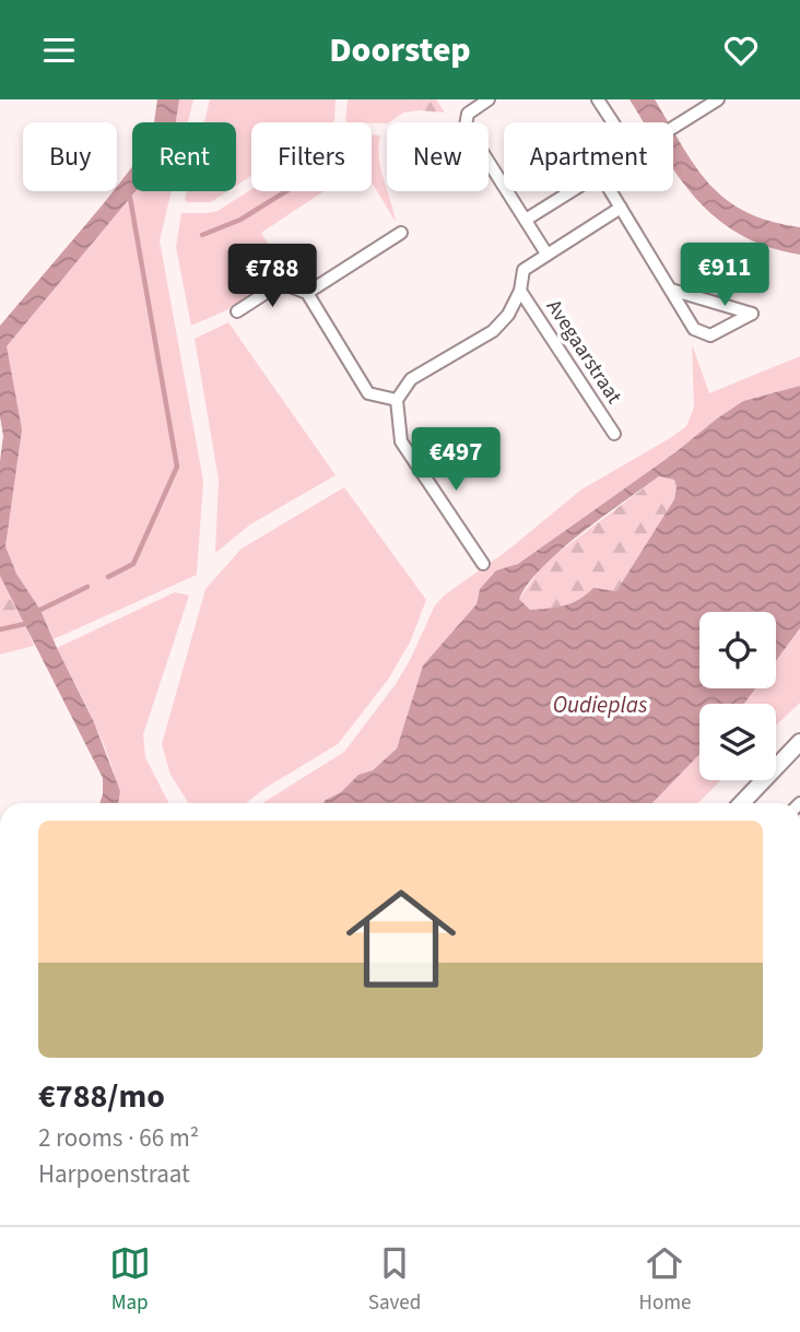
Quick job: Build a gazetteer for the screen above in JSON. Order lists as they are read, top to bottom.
{
  "streets": {
    "street": ["Avegaarstraat"]
  },
  "water": ["Oudieplas"],
  "page": {
    "header": "Doorstep",
    "chip": [
      "Buy",
      "Rent",
      "Filters",
      "New",
      "Apartment"
    ],
    "price": ["€911", "€788", "€497"],
    "list": [
      {
        "name": "€788/mo",
        "note": "2 rooms · 66 m² · Harpoenstraat"
      }
    ],
    "tabs": ["Map", "Saved", "Home"]
  }
}
